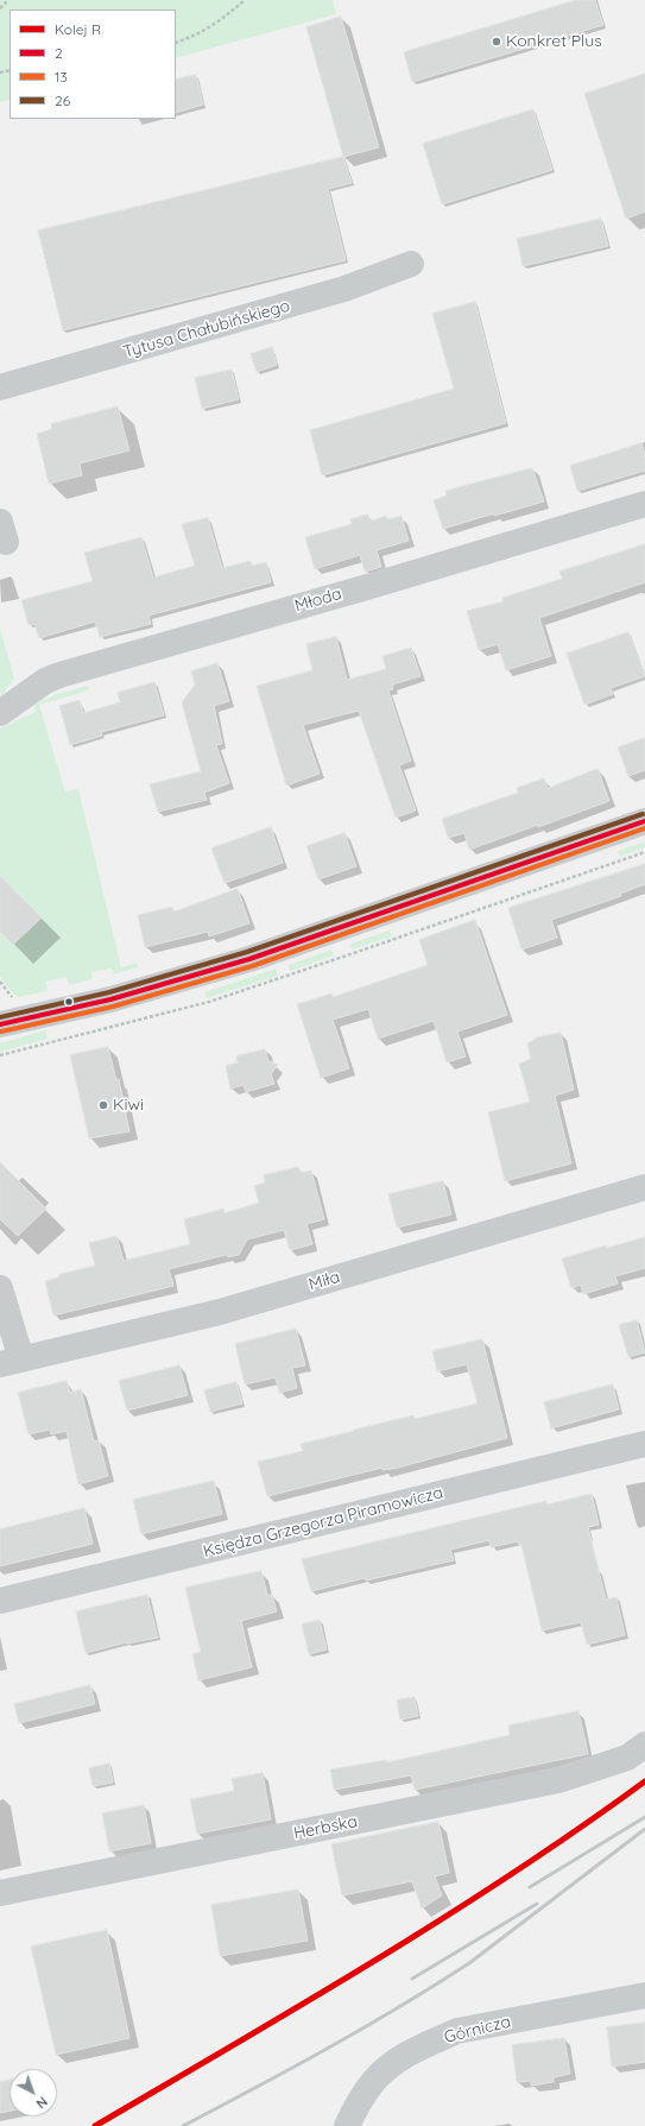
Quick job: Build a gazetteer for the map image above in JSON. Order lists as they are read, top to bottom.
{
  "streets": {
    "street": [
      "Tytusa Chałubińskiego",
      "Młoda",
      "Miła",
      "Księdza Grzegorza Piramowicza",
      "Herbska",
      "Górnicza"
    ]
  },
  "places": ["Konkret Plus", "Kiwi"],
  "lines": [
    "transit line 26",
    "transit line 2",
    "transit line 13",
    "rail line R"
  ],
  "legend": [
    "Kolej R",
    "2",
    "13",
    "26"
  ],
  "north": "bottom right"
}
